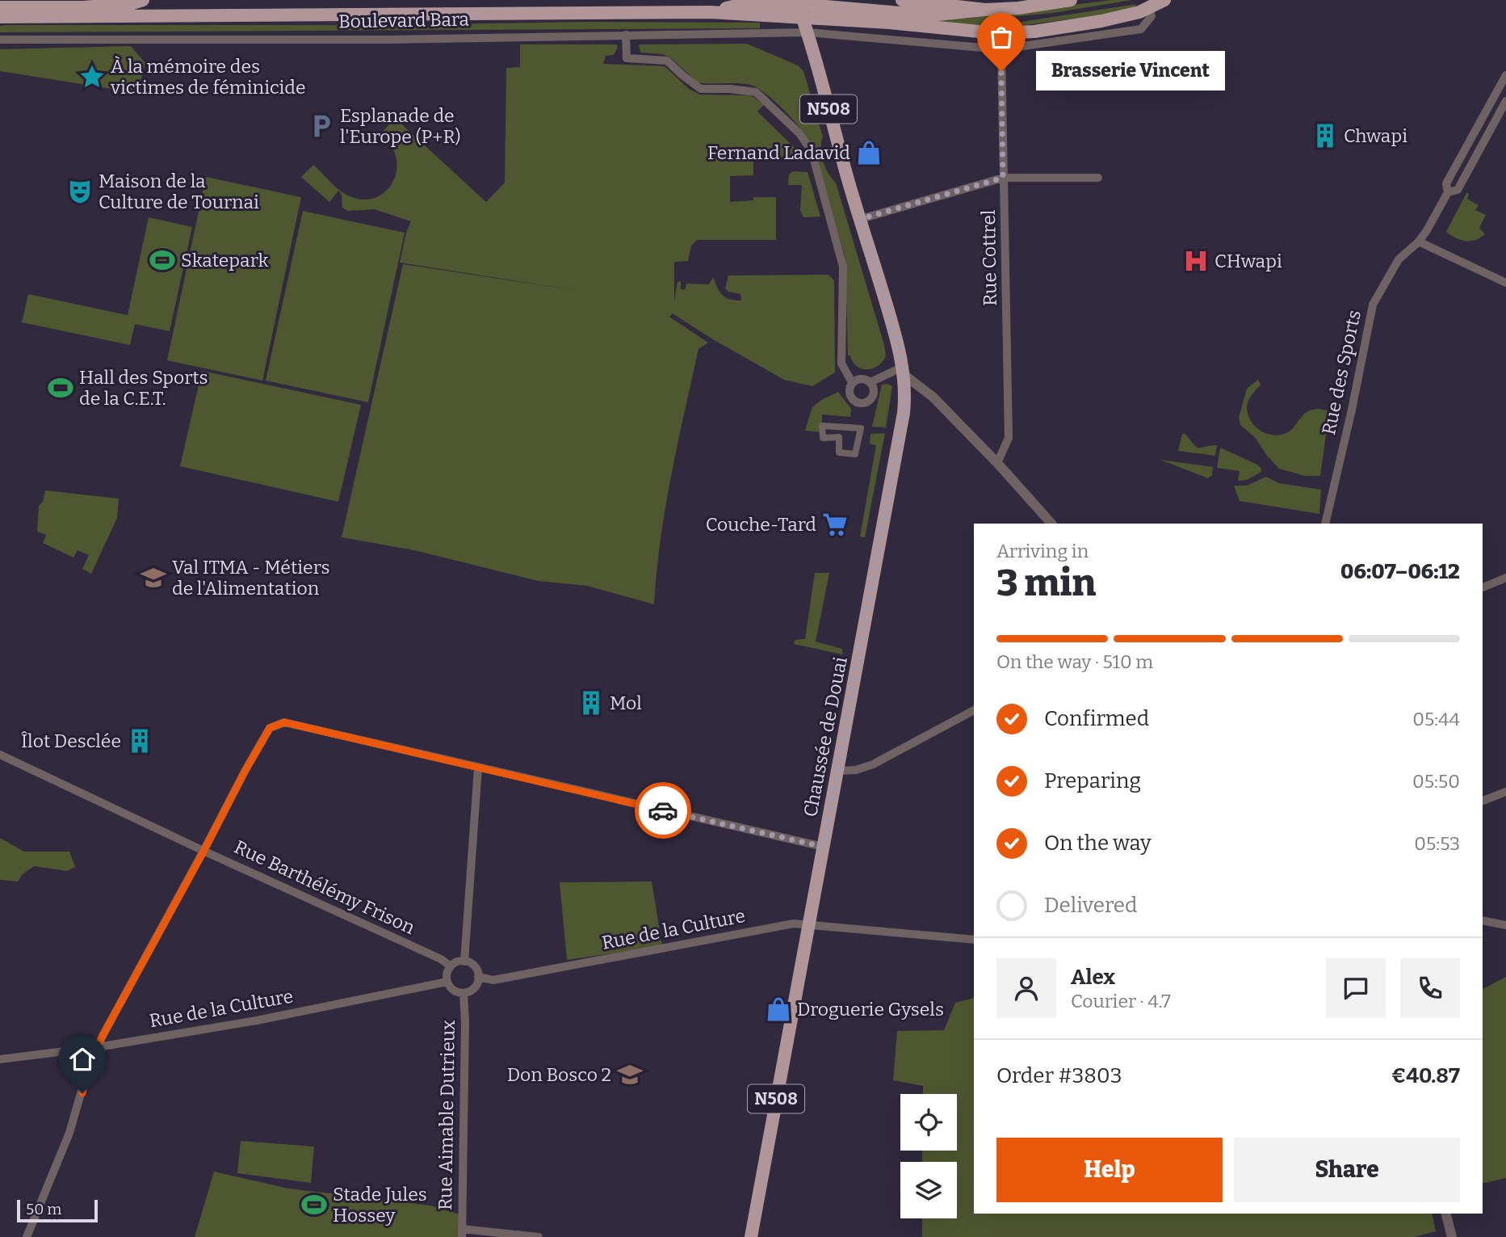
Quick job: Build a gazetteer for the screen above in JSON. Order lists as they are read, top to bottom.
{
  "streets": {
    "main road": ["Boulevard Bara", "N508", "Chaussée de Douai"],
    "street": [
      "Rue Cottrel",
      "Rue des Sports",
      "Rue Barthélémy Frison",
      "Rue de la Culture",
      "Rue Aimable Dutrieux"
    ]
  },
  "crossings": [
    ["Boulevard Bara", "N508"],
    ["Boulevard Bara", "Rue Cottrel"],
    ["N508", "Chaussée de Douai"],
    ["Chaussée de Douai", "Rue de la Culture"],
    ["Rue Barthélémy Frison", "Rue de la Culture"],
    ["Rue Barthélémy Frison", "Rue Aimable Dutrieux"],
    ["Rue de la Culture", "Rue Aimable Dutrieux"]
  ],
  "places": {
    "other": ["Brasserie Vincent"],
    "place": ["À la mémoire des victimes de féminicide"],
    "parking": ["Esplanade de l'Europe (P+R)"],
    "building": ["Chwapi", "Mol", "Îlot Desclée"],
    "shop": ["Fernand Ladavid", "Droguerie Gysels"],
    "theatre": ["Maison de la Culture de Tournai"],
    "sports": ["Skatepark", "Hall des Sports de la C.E.T.", "Stade Jules Hossey"],
    "hospital": ["CHwapi"],
    "supermarket": ["Couche-Tard"],
    "school or university": ["Val ITMA - Métiers de l'Alimentation", "Don Bosco 2"]
  },
  "scale_bar": "50 m",
  "page": {
    "bubble": "Brasserie Vincent",
    "heading": ["3 min", "Arriving in", "06:07–06:12"],
    "panel": [
      "Alex",
      "Courier · 4.7",
      "Order #3803",
      "€40.87"
    ],
    "bar": "On the way · 510 m",
    "list": [
      ["Confirmed", "05:44"],
      ["Preparing", "05:50"],
      ["On the way", "05:53"],
      "Delivered"
    ],
    "buttons": ["Help", "Share"],
    "scale": "50 m"
  }
}
